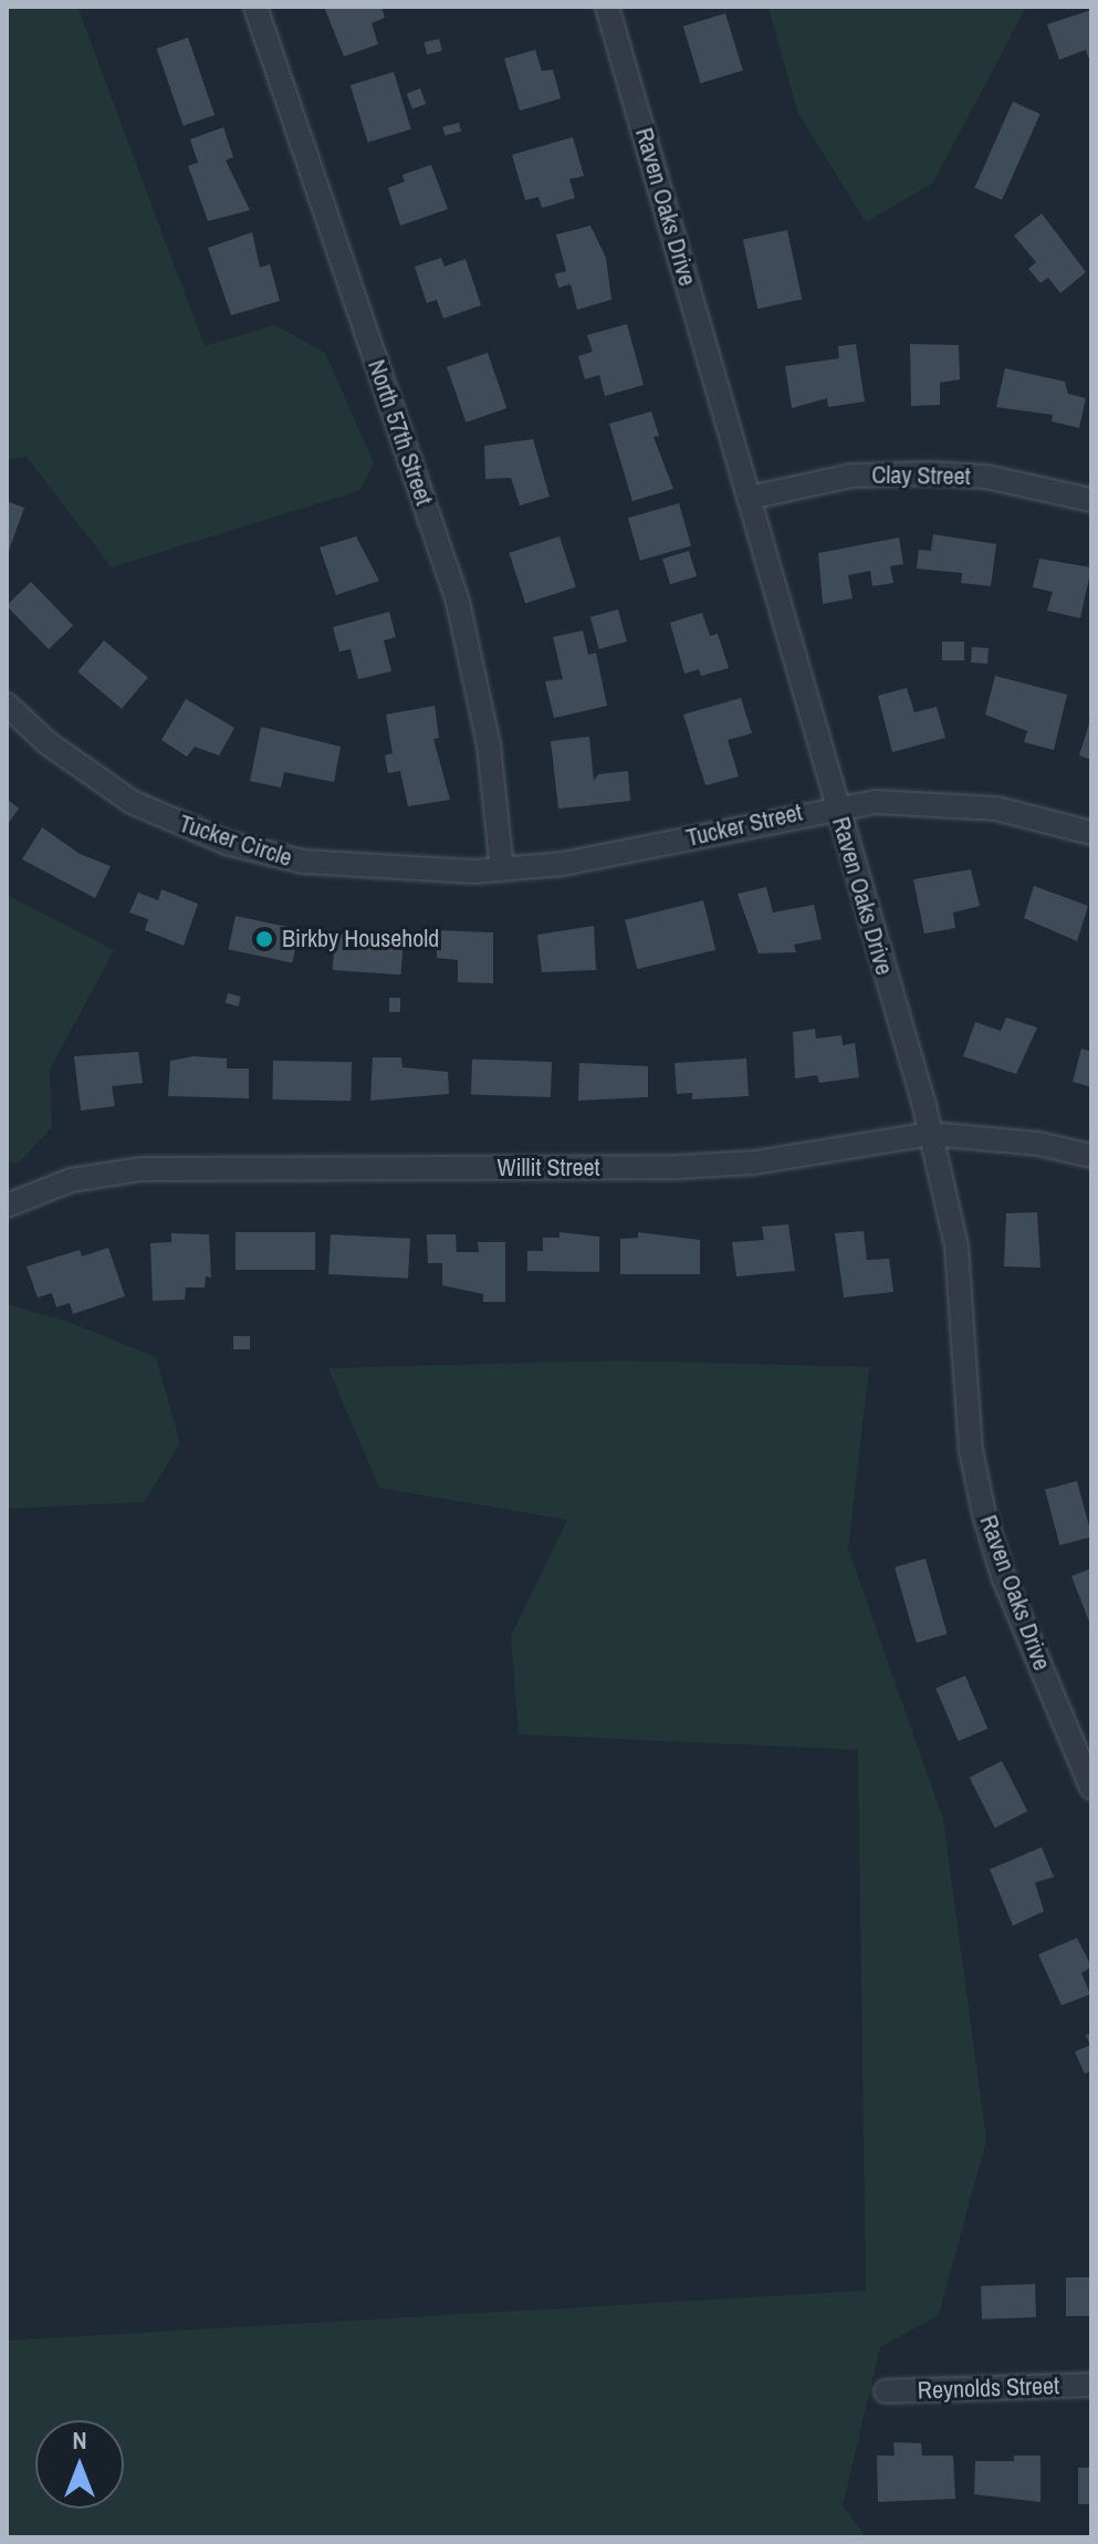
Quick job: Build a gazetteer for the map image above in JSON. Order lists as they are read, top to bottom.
{
  "streets": {
    "street": [
      "Raven Oaks Drive",
      "North 57th Street",
      "Clay Street",
      "Tucker Street",
      "Tucker Circle",
      "Willit Street",
      "Reynolds Street"
    ]
  },
  "crossings": [
    ["Raven Oaks Drive", "Clay Street"],
    ["Raven Oaks Drive", "Tucker Street"],
    ["Raven Oaks Drive", "Willit Street"],
    ["North 57th Street", "Tucker Street"],
    ["North 57th Street", "Tucker Circle"],
    ["Tucker Street", "Tucker Circle"]
  ],
  "places": ["Birkby Household"],
  "north": "top"
}
